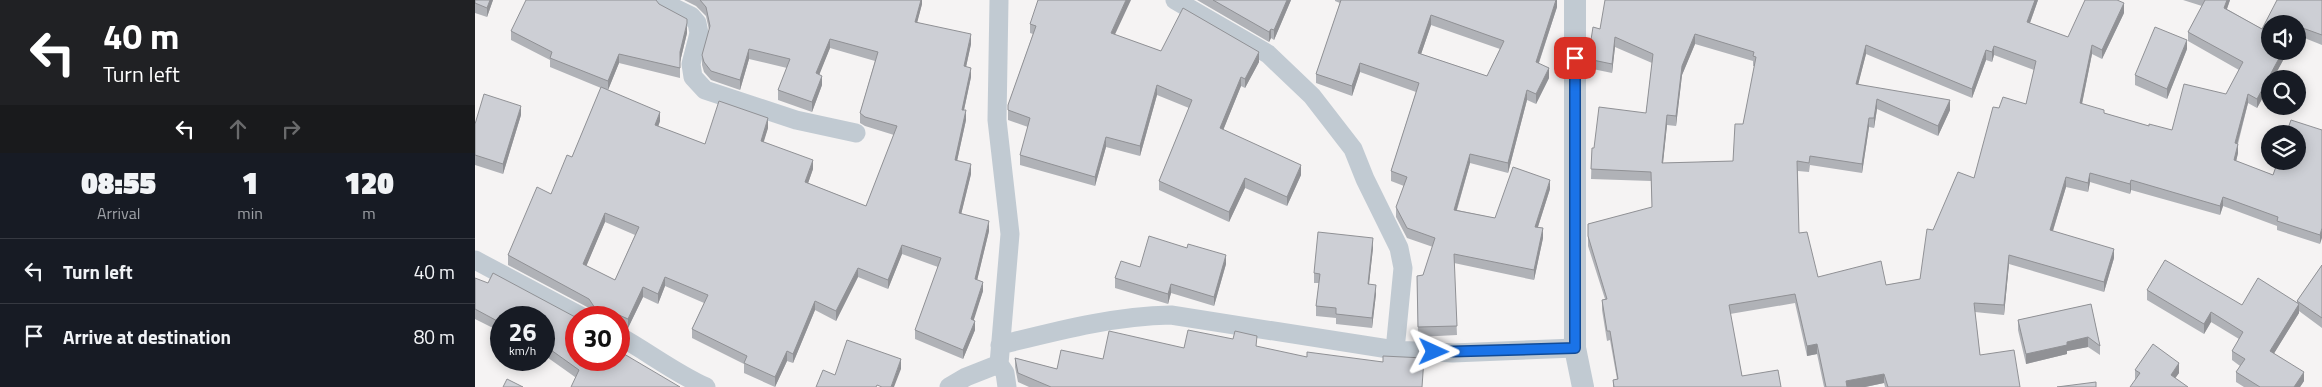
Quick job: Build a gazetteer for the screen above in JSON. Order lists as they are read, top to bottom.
{
  "page": {
    "turn": ["40 m", "Turn left"],
    "eta": [
      "08:55",
      "Arrival",
      "1",
      "min",
      "120",
      "m"
    ],
    "list": [
      {
        "name": "Turn left",
        "value": "40 m"
      },
      {
        "name": "Arrive at destination",
        "value": "80 m"
      }
    ],
    "speed": "26 km/h",
    "limit": "30"
  }
}
